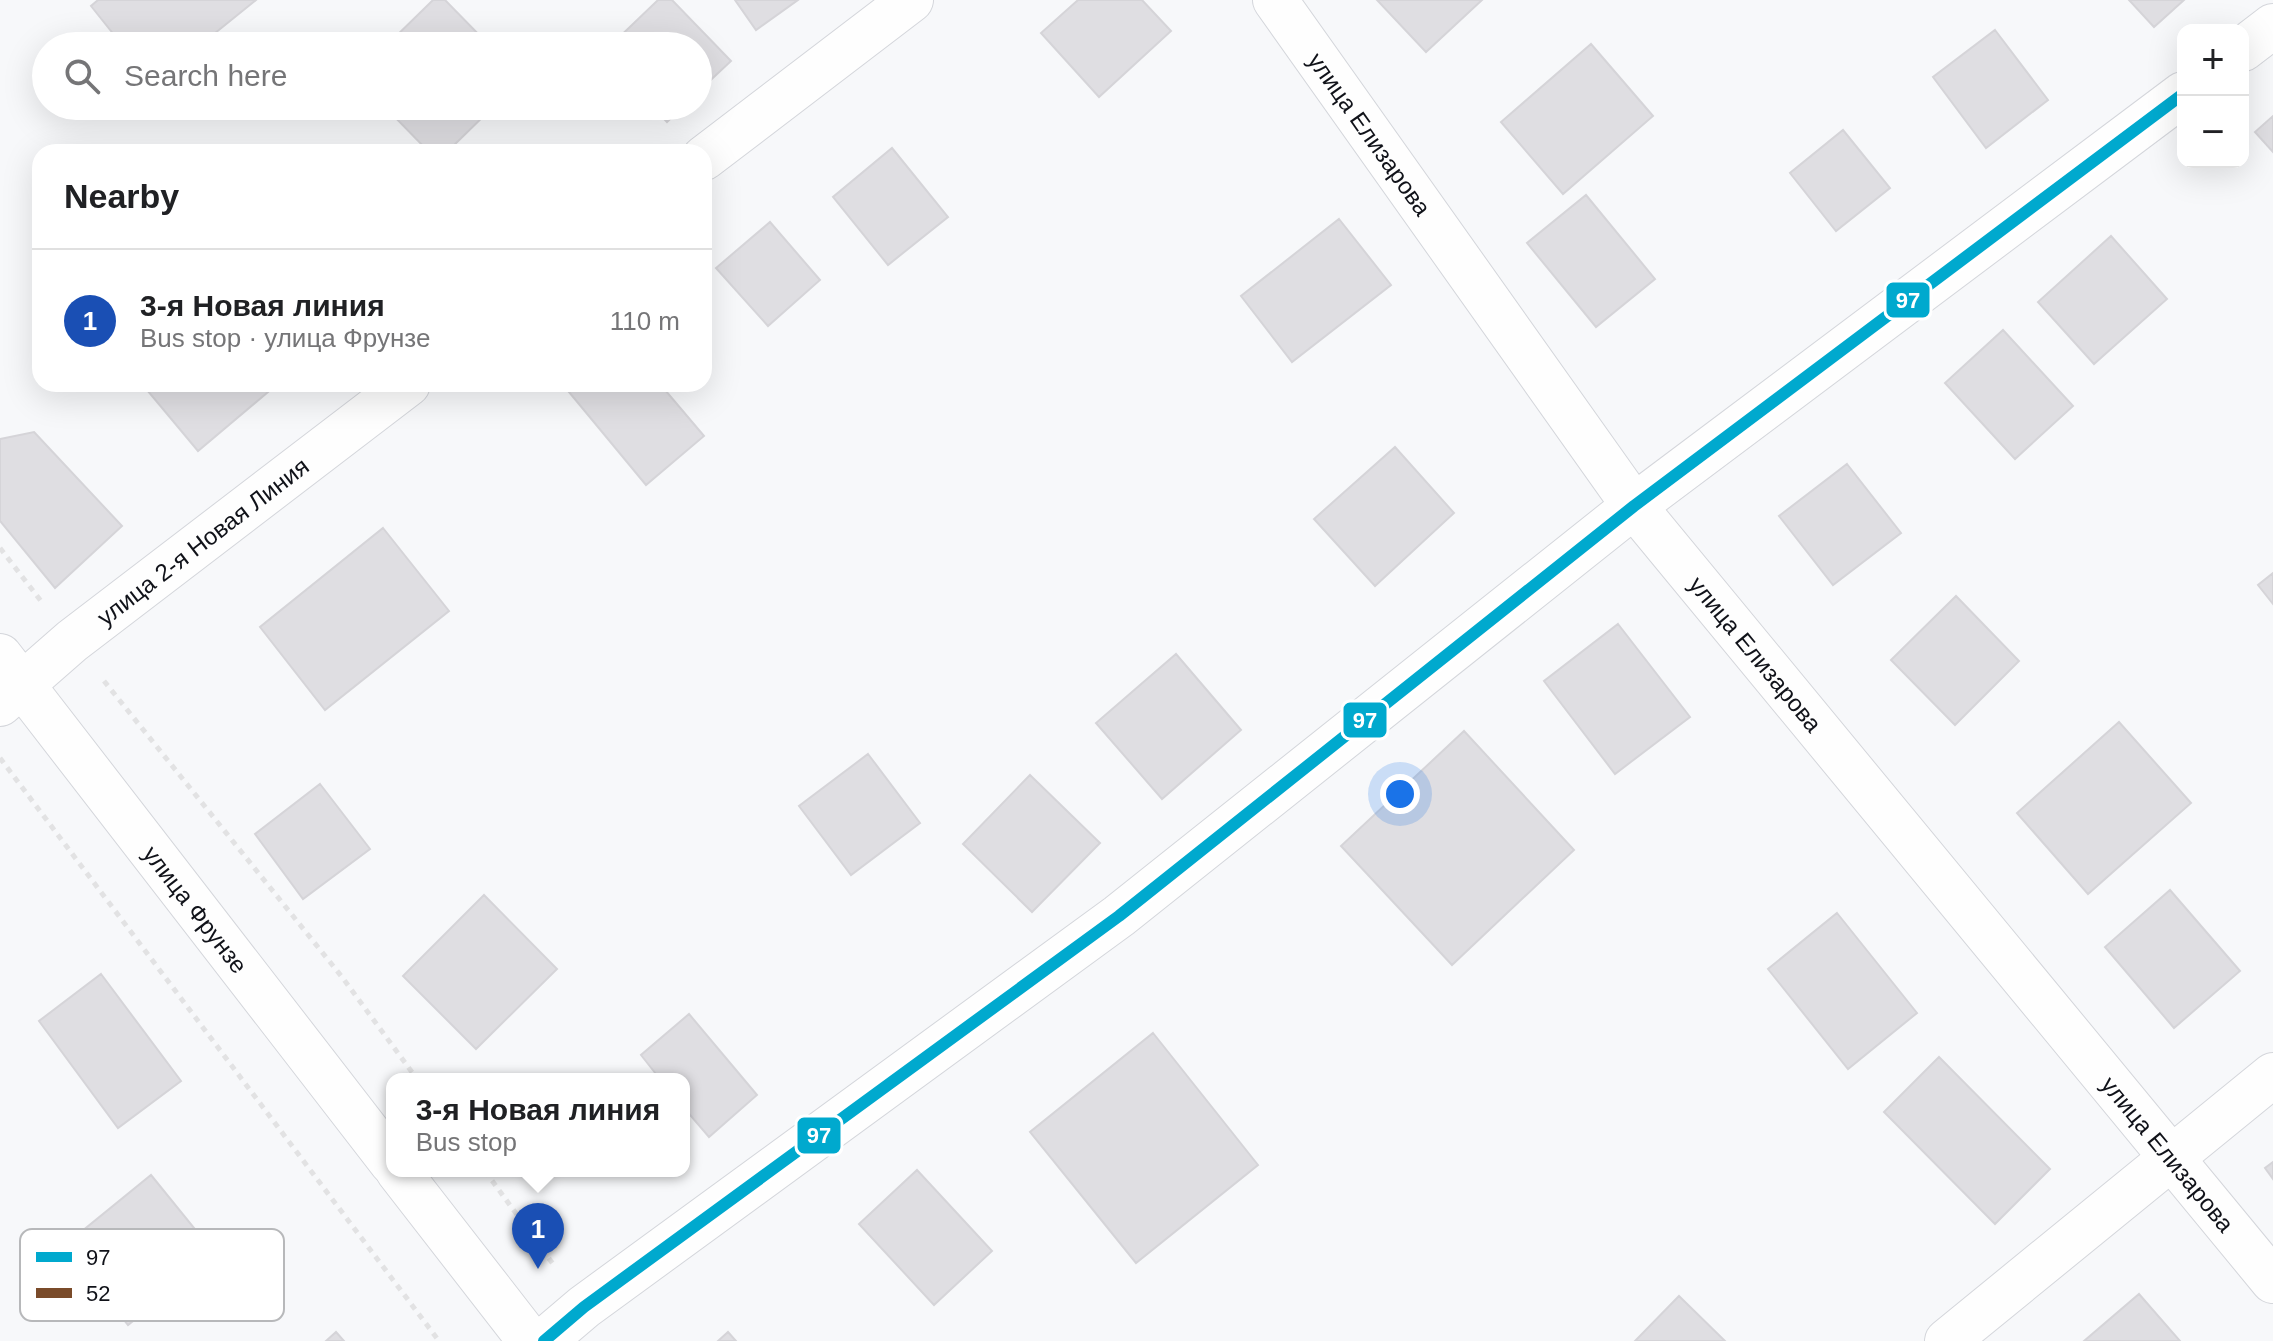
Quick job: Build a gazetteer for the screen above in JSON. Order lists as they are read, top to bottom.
{
  "streets": {
    "street": ["улица Елизарова", "улица 2-я Новая Линия", "улица Фрунзе"]
  },
  "crossings": [
    ["улица 2-я Новая Линия", "улица Фрунзе"]
  ],
  "lines": ["transit line 97"],
  "legend": ["97", "52"],
  "page": {
    "map_buttons": ["+", "−"],
    "search": "Search here",
    "heading": "Nearby",
    "list": [
      {
        "mark": "1",
        "name": "3-я Новая линия",
        "note": "Bus stop · улица Фрунзе",
        "value": "110 m"
      }
    ],
    "popup": ["3-я Новая линия", "Bus stop"],
    "pins": "1"
  }
}
